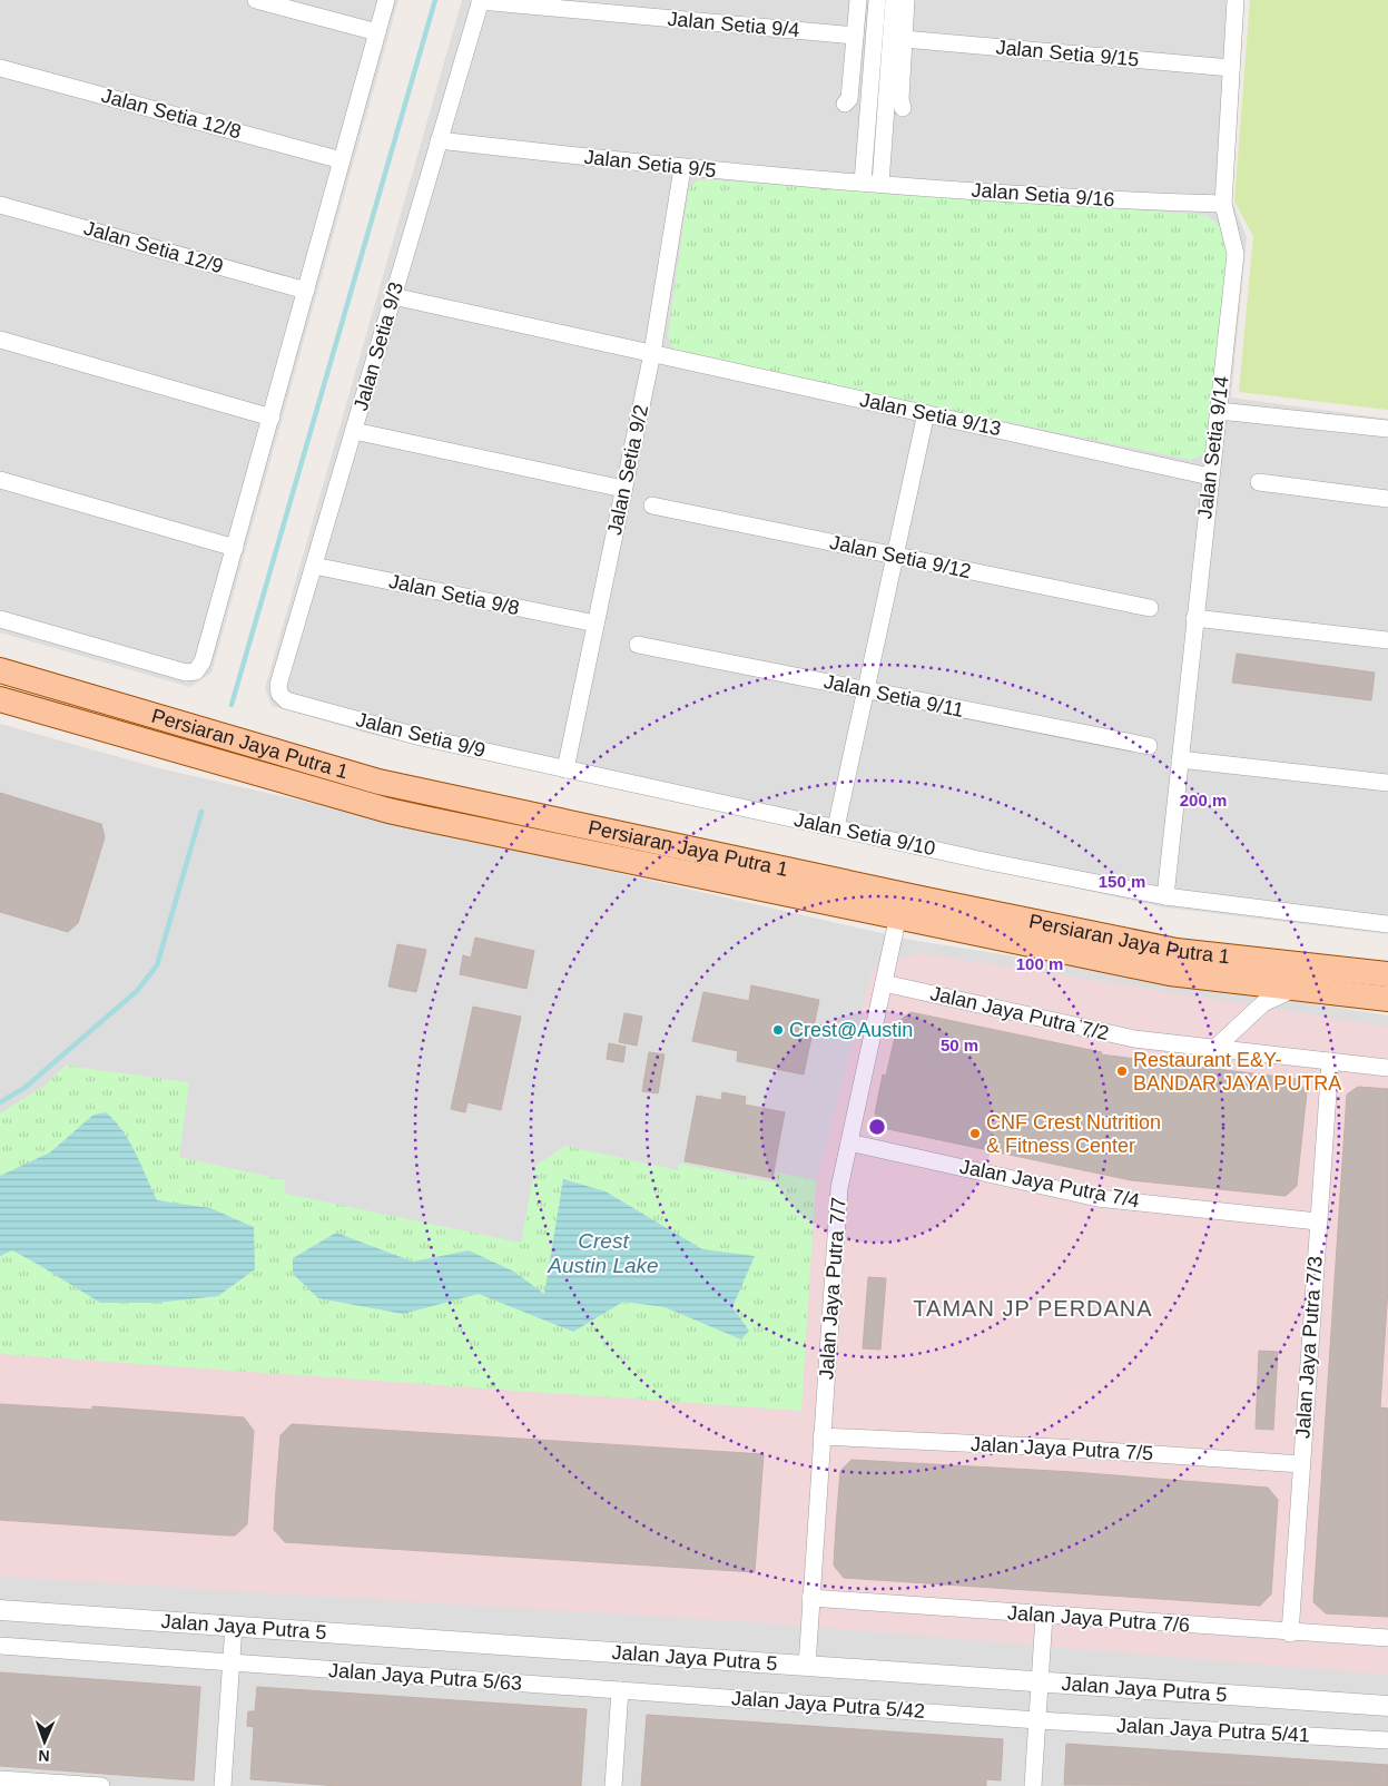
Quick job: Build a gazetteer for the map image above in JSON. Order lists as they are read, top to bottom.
{
  "streets": {
    "main road": ["Persiaran Jaya Putra 1"],
    "street": [
      "Jalan Setia 9/4",
      "Jalan Setia 9/15",
      "Jalan Setia 12/8",
      "Jalan Setia 9/5",
      "Jalan Setia 9/16",
      "Jalan Setia 12/9",
      "Jalan Setia 9/3",
      "Jalan Setia 9/13",
      "Jalan Setia 9/14",
      "Jalan Setia 9/2",
      "Jalan Setia 9/12",
      "Jalan Setia 9/8",
      "Jalan Setia 9/11",
      "Jalan Setia 9/9",
      "Jalan Setia 9/10",
      "Jalan Jaya Putra 7/2",
      "Jalan Jaya Putra 7/4",
      "Jalan Jaya Putra 7/7",
      "Jalan Jaya Putra 7/3",
      "Jalan Jaya Putra 7/5",
      "Jalan Jaya Putra 7/6",
      "Jalan Jaya Putra 5",
      "Jalan Jaya Putra 5/63",
      "Jalan Jaya Putra 5/42",
      "Jalan Jaya Putra 5/41"
    ]
  },
  "crossings": [
    ["Jalan Setia 9/4", "Jalan Setia 9/3"],
    ["Jalan Setia 9/15", "Jalan Setia 9/14"],
    ["Jalan Setia 9/5", "Jalan Setia 9/16"],
    ["Jalan Setia 9/5", "Jalan Setia 9/3"],
    ["Jalan Setia 9/5", "Jalan Setia 9/2"],
    ["Jalan Setia 9/16", "Jalan Setia 9/14"],
    ["Jalan Setia 9/3", "Jalan Setia 9/13"],
    ["Jalan Setia 9/3", "Jalan Setia 9/8"],
    ["Jalan Setia 9/3", "Jalan Setia 9/9"],
    ["Jalan Setia 9/13", "Jalan Setia 9/14"],
    ["Jalan Setia 9/13", "Jalan Setia 9/2"],
    ["Jalan Setia 9/14", "Jalan Setia 9/10"],
    ["Jalan Setia 9/2", "Jalan Setia 9/8"],
    ["Jalan Setia 9/2", "Jalan Setia 9/9"],
    ["Jalan Setia 9/2", "Jalan Setia 9/10"],
    ["Jalan Setia 9/9", "Jalan Setia 9/10"],
    ["Persiaran Jaya Putra 1", "Jalan Jaya Putra 7/7"],
    ["Jalan Jaya Putra 7/2", "Jalan Jaya Putra 7/7"],
    ["Jalan Jaya Putra 7/2", "Jalan Jaya Putra 7/3"],
    ["Jalan Jaya Putra 7/4", "Jalan Jaya Putra 7/7"],
    ["Jalan Jaya Putra 7/4", "Jalan Jaya Putra 7/3"],
    ["Jalan Jaya Putra 7/7", "Jalan Jaya Putra 7/5"],
    ["Jalan Jaya Putra 7/7", "Jalan Jaya Putra 7/6"],
    ["Jalan Jaya Putra 7/7", "Jalan Jaya Putra 5"],
    ["Jalan Jaya Putra 7/3", "Jalan Jaya Putra 7/5"],
    ["Jalan Jaya Putra 7/3", "Jalan Jaya Putra 7/6"],
    ["Jalan Jaya Putra 5/63", "Jalan Jaya Putra 5/42"],
    ["Jalan Jaya Putra 5/42", "Jalan Jaya Putra 5/41"]
  ],
  "districts": ["TAMAN JP PERDANA"],
  "water": ["Crest Austin Lake"],
  "places": ["Crest@Austin", "Restaurant E&Y- BANDAR JAYA PUTRA", "CNF Crest Nutrition & Fitness Center"],
  "north": "bottom",
  "rings": [
    "200 m",
    "150 m",
    "100 m",
    "50 m"
  ]
}
